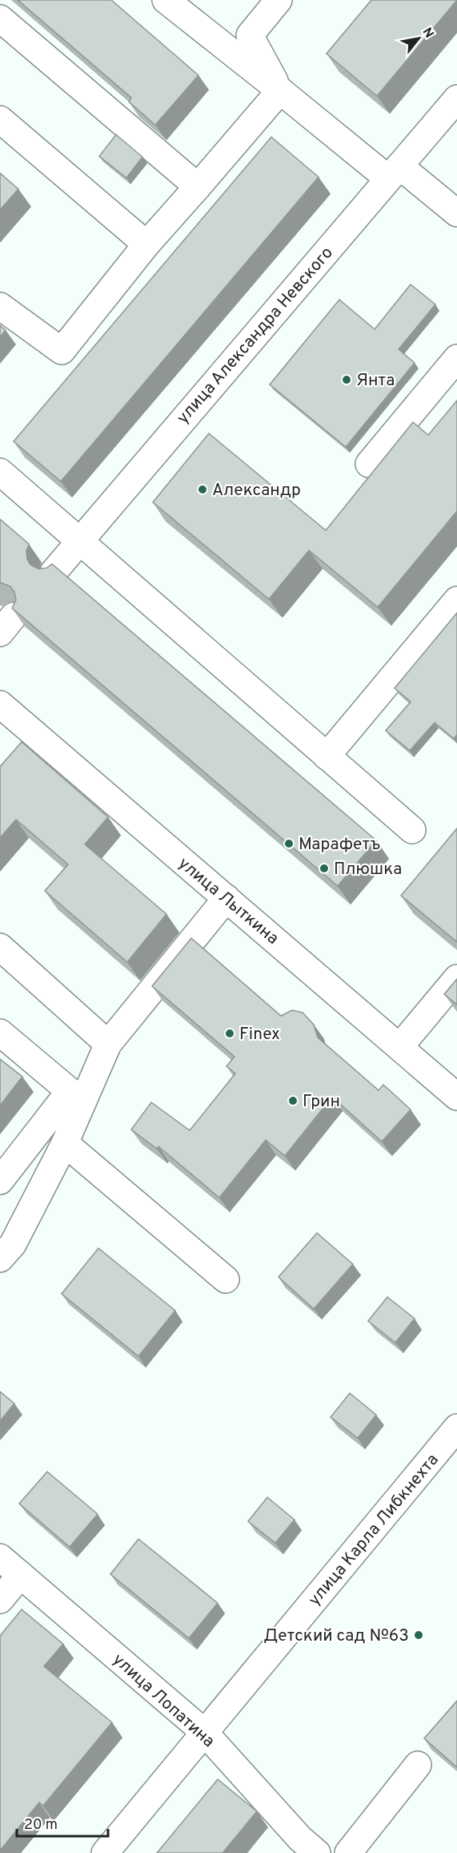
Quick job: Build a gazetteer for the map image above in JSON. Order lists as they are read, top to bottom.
{
  "streets": {
    "street": [
      "улица Александра Невского",
      "улица Лыткина",
      "улица Карла Либкнехта",
      "улица Лопатина"
    ]
  },
  "crossings": [
    ["улица Карла Либкнехта", "улица Лопатина"]
  ],
  "places": [
    "Янта",
    "Александр",
    "Марафетъ",
    "Плюшка",
    "Finex",
    "Грин",
    "Детский сад №63"
  ],
  "scale_bar": "20 m",
  "north": "top right"
}
